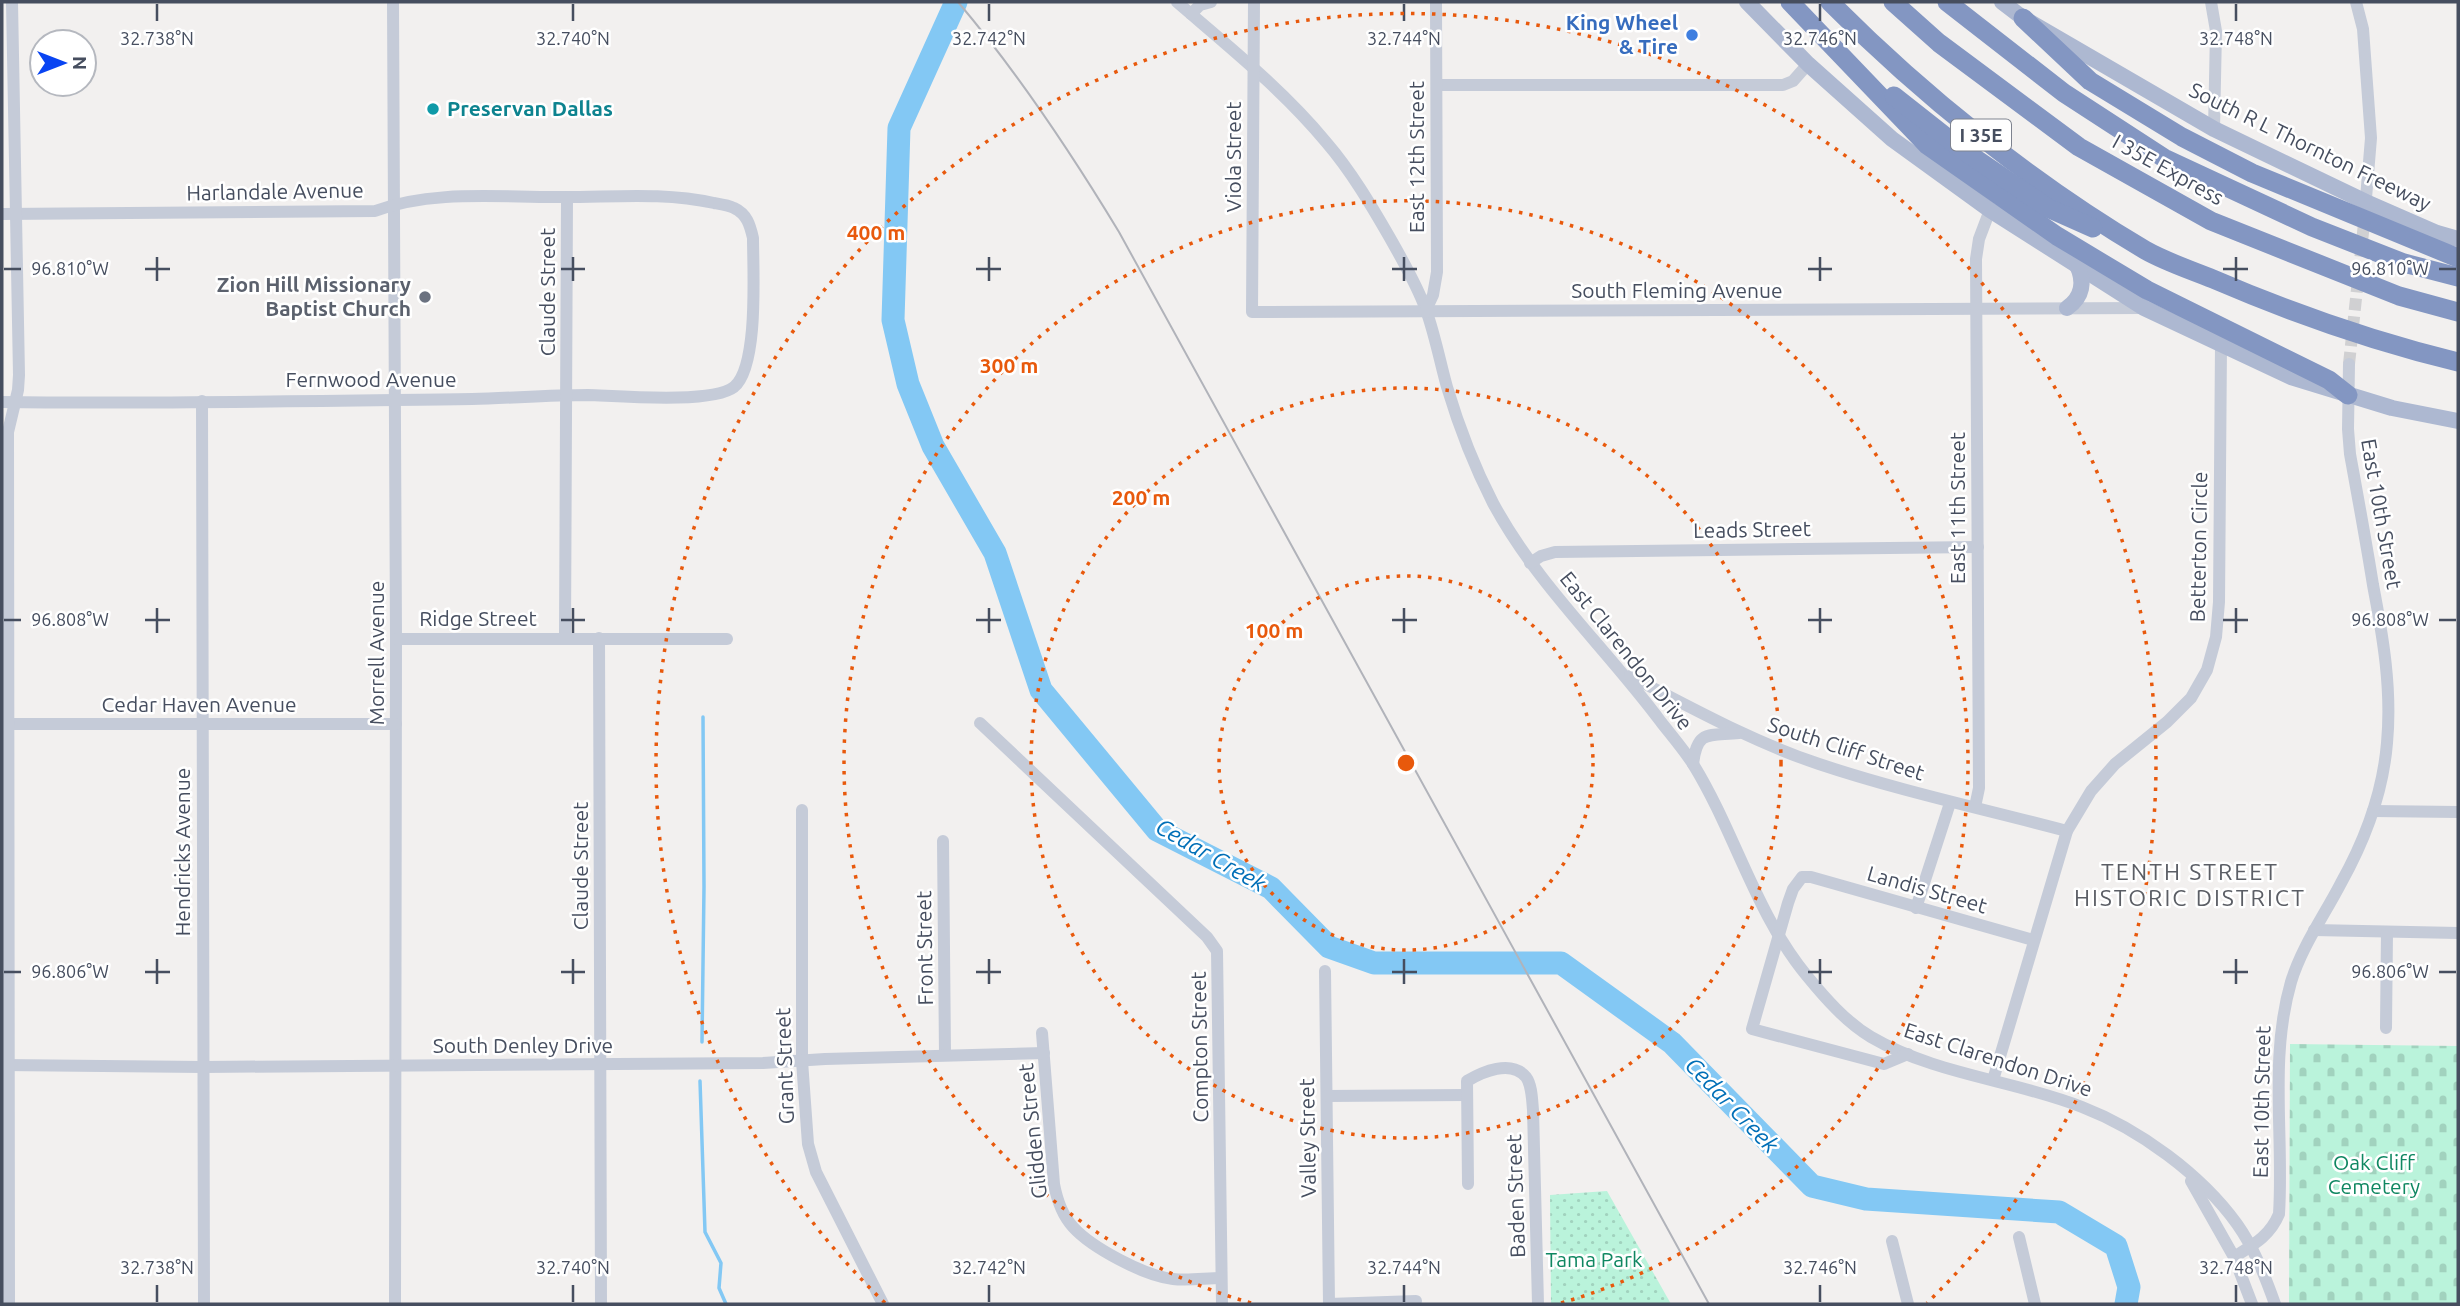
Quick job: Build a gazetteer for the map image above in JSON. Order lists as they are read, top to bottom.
{
  "streets": {
    "highway": ["I 35E", "I 35E Express"],
    "main road": ["South R L Thornton Freeway"],
    "street": [
      "Viola Street",
      "East 12th Street",
      "Harlandale Avenue",
      "South Fleming Avenue",
      "Claude Street",
      "Fernwood Avenue",
      "East 11th Street",
      "East 10th Street",
      "Leads Street",
      "Betterton Circle",
      "Ridge Street",
      "East Clarendon Drive",
      "Morrell Avenue",
      "Cedar Haven Avenue",
      "South Cliff Street",
      "Hendricks Avenue",
      "Landis Street",
      "Front Street",
      "South Denley Drive",
      "Compton Street",
      "Grant Street",
      "Glidden Street",
      "Valley Street",
      "Baden Street"
    ]
  },
  "crossings": [
    ["Viola Street", "South Fleming Avenue"],
    ["Viola Street", "East Clarendon Drive"],
    ["East 12th Street", "South Fleming Avenue"],
    ["East 12th Street", "East Clarendon Drive"],
    ["Harlandale Avenue", "Claude Street"],
    ["Harlandale Avenue", "Fernwood Avenue"],
    ["Harlandale Avenue", "Morrell Avenue"],
    ["South Fleming Avenue", "East 11th Street"],
    ["South Fleming Avenue", "East Clarendon Drive"],
    ["Claude Street", "Fernwood Avenue"],
    ["Claude Street", "Ridge Street"],
    ["Claude Street", "South Denley Drive"],
    ["Fernwood Avenue", "Morrell Avenue"],
    ["Fernwood Avenue", "Hendricks Avenue"],
    ["East 11th Street", "Leads Street"],
    ["East 11th Street", "South Cliff Street"],
    ["East 10th Street", "East Clarendon Drive"],
    ["Leads Street", "East Clarendon Drive"],
    ["Betterton Circle", "East Clarendon Drive"],
    ["Betterton Circle", "South Cliff Street"],
    ["Betterton Circle", "Landis Street"],
    ["Ridge Street", "Morrell Avenue"],
    ["East Clarendon Drive", "South Cliff Street"],
    ["East Clarendon Drive", "Landis Street"],
    ["Morrell Avenue", "Cedar Haven Avenue"],
    ["Morrell Avenue", "South Denley Drive"],
    ["Cedar Haven Avenue", "Hendricks Avenue"],
    ["Hendricks Avenue", "South Denley Drive"],
    ["Front Street", "South Denley Drive"],
    ["South Denley Drive", "Grant Street"],
    ["South Denley Drive", "Glidden Street"],
    ["Compton Street", "Glidden Street"]
  ],
  "districts": ["TENTH STREET HISTORIC DISTRICT"],
  "water": ["Cedar Creek"],
  "parks": ["Oak Cliff Cemetery", "Tama Park"],
  "places": ["King Wheel & Tire", "Preservan Dallas", "Zion Hill Missionary Baptist Church"],
  "north": "right",
  "coordinates": [
    "32.738°N",
    "32.740°N",
    "32.742°N",
    "32.744°N",
    "32.746°N",
    "32.748°N",
    "96.810°W",
    "96.808°W",
    "96.806°W"
  ],
  "rings": [
    "400 m",
    "300 m",
    "200 m",
    "100 m"
  ]
}
